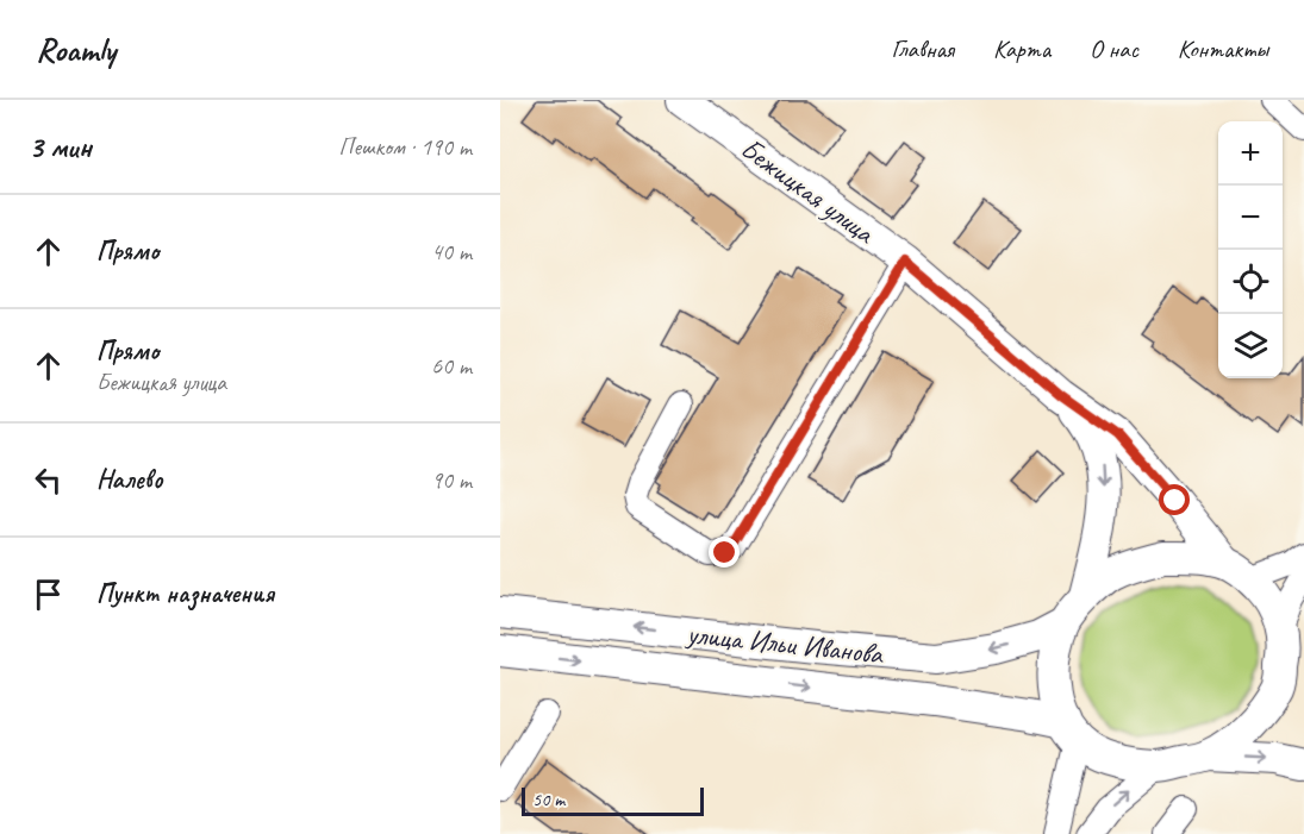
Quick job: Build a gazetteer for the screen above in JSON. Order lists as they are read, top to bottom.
{
  "streets": {
    "main road": ["Бежицкая улица", "улица Ильи Иванова"]
  },
  "scale_bar": "50 m",
  "page": {
    "header": "Roamly",
    "nav": [
      "Главная",
      "Карта",
      "О нас",
      "Контакты"
    ],
    "heading": ["3 мин", "Пешком · 190 m"],
    "map_buttons": ["+", "−"],
    "list": [
      ["Прямо", "40 m"],
      ["Прямо", "Бежицкая улица", "60 m"],
      ["Налево", "90 m"],
      "Пункт назначения"
    ],
    "scale": "50 m"
  }
}
